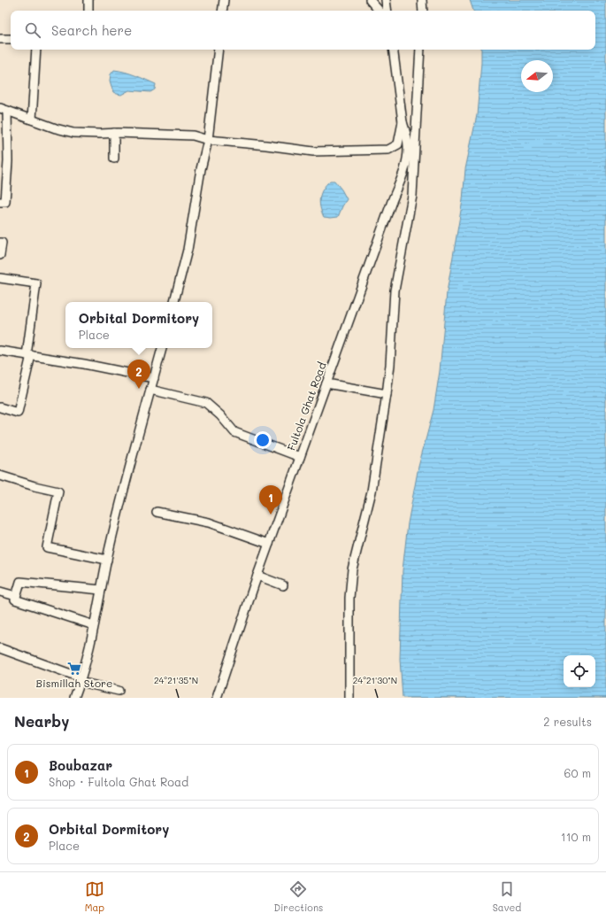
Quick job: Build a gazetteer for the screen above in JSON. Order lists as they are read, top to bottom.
{
  "streets": {
    "street": ["Fultola Ghat Road"]
  },
  "places": {
    "supermarket": ["Bismillah Store"]
  },
  "north": "left",
  "page": {
    "search": "Search here",
    "popup": ["Orbital Dormitory", "Place"],
    "pins": ["2", "1"],
    "heading": ["Nearby", "2 results"],
    "list": [
      {
        "mark": "1",
        "name": "Boubazar",
        "note": "Shop · Fultola Ghat Road",
        "value": "60 m"
      },
      {
        "mark": "2",
        "name": "Orbital Dormitory",
        "note": "Place",
        "value": "110 m"
      }
    ],
    "nav": ["Map", "Directions", "Saved"]
  },
  "coordinates": ["24°21'35\"N", "24°21'30\"N"]
}
